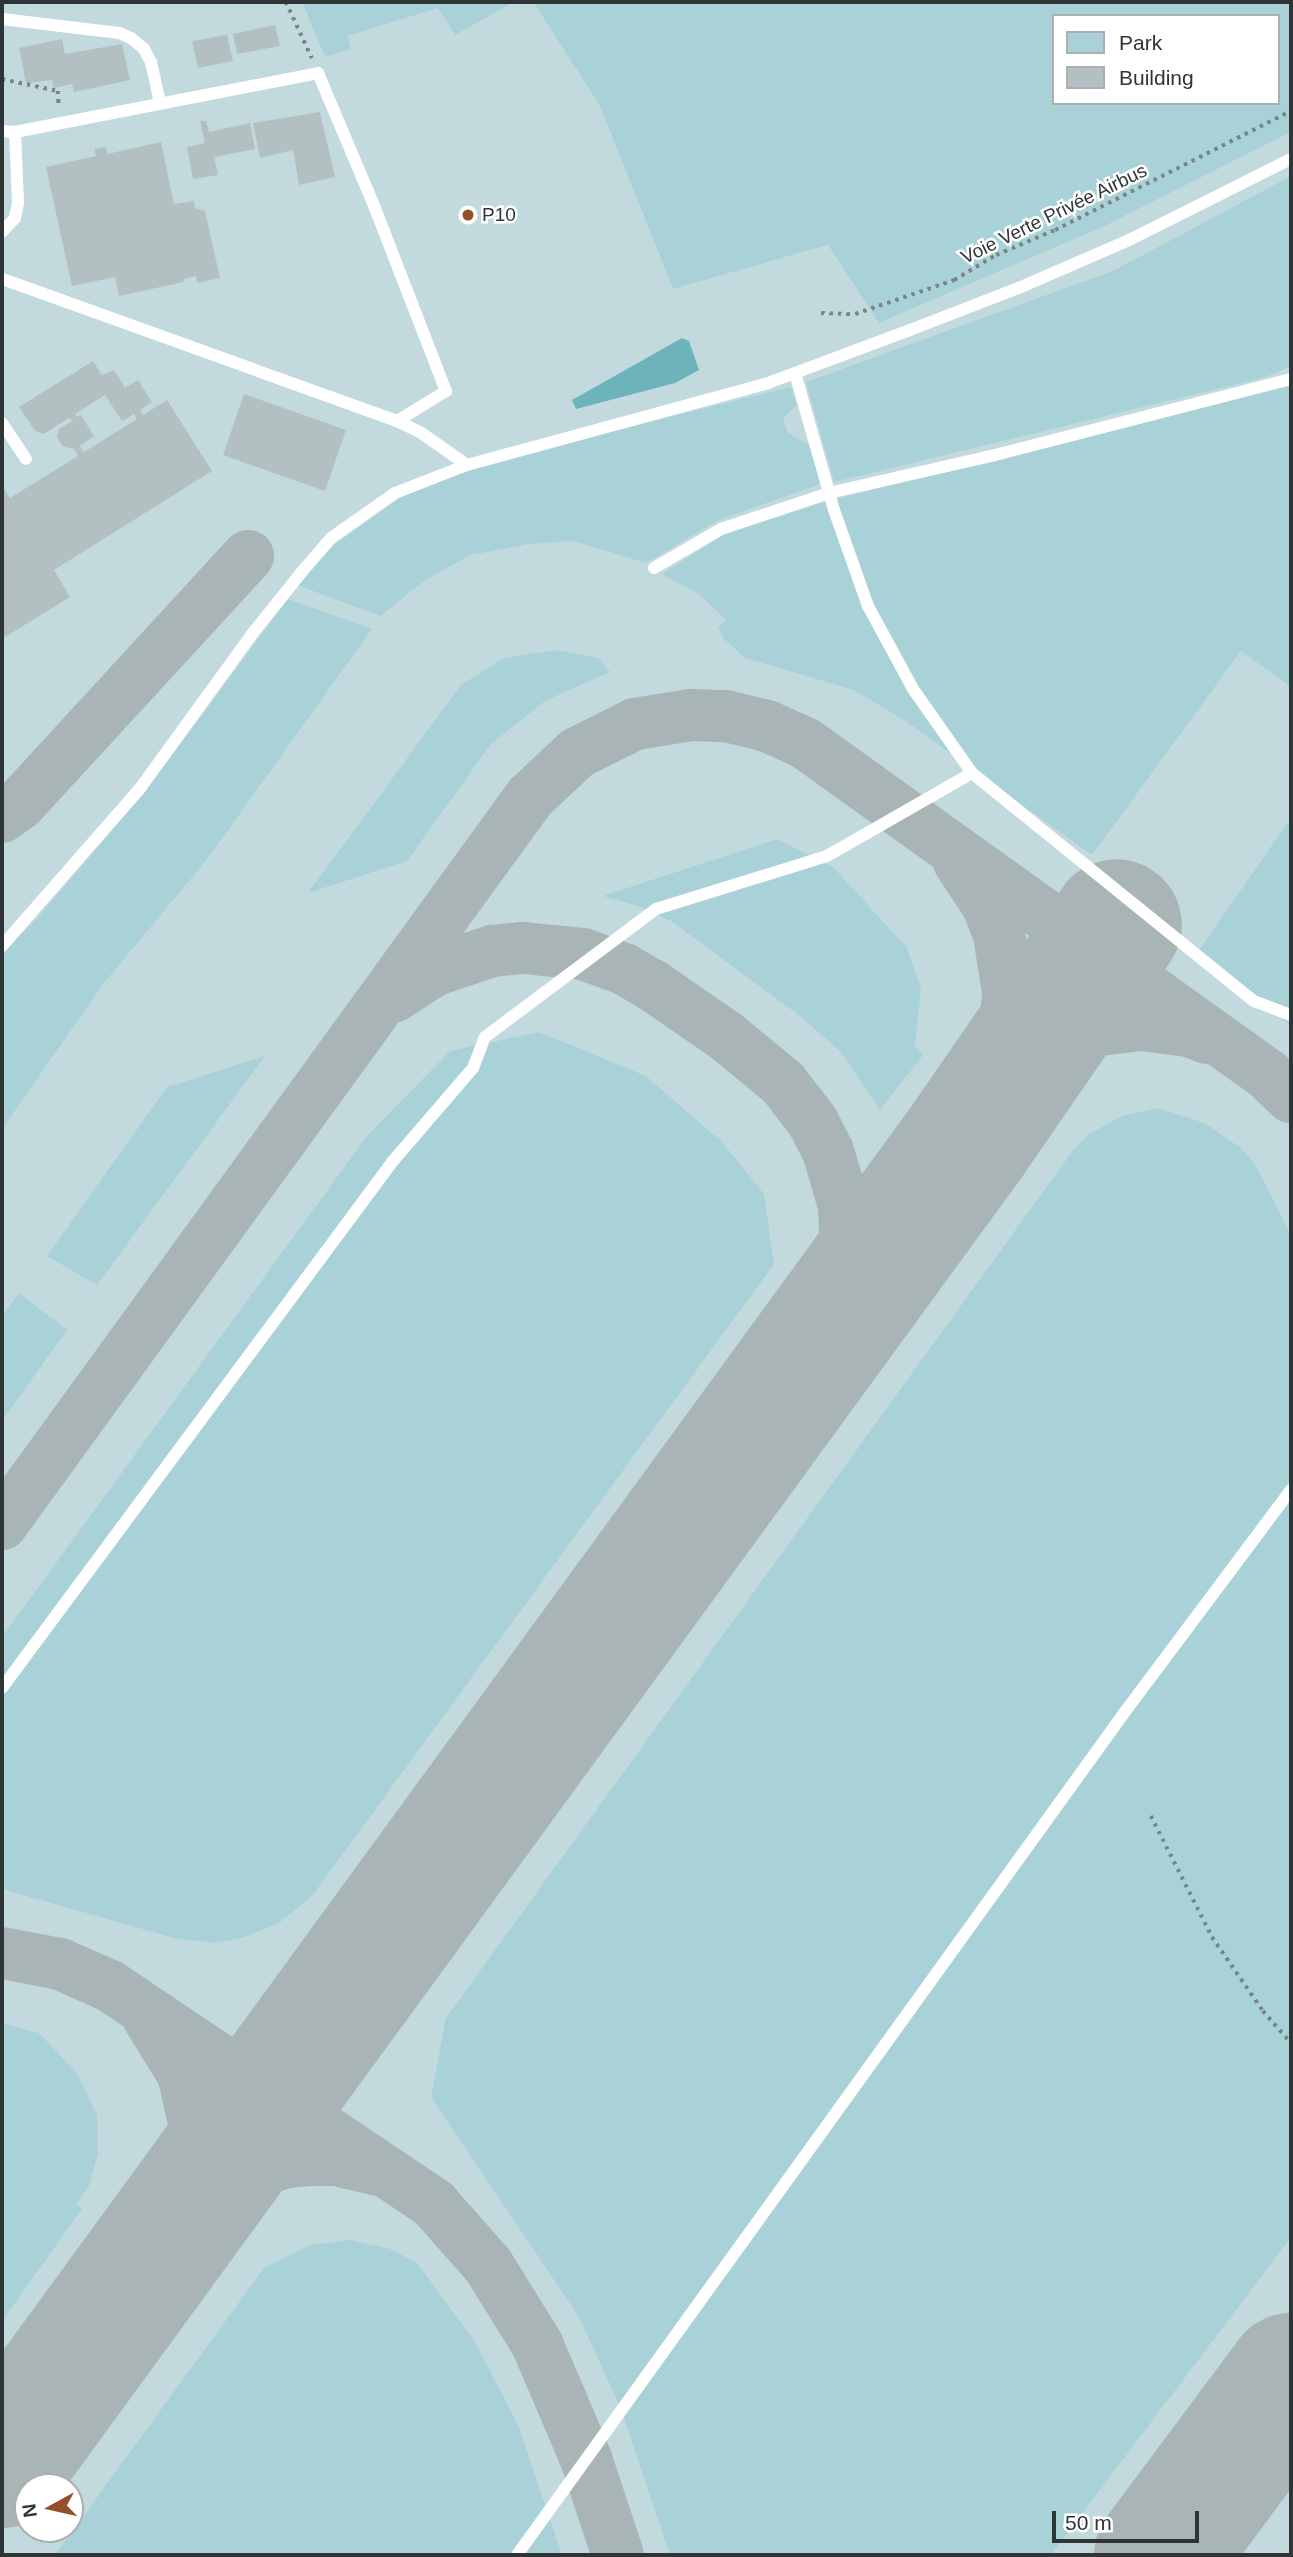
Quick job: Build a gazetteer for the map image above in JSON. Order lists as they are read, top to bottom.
{
  "streets": {
    "path": ["Voie Verte Privée Airbus"]
  },
  "places": ["P10"],
  "legend": ["Park", "Building"],
  "scale_bar": "50 m",
  "north": "left"
}
